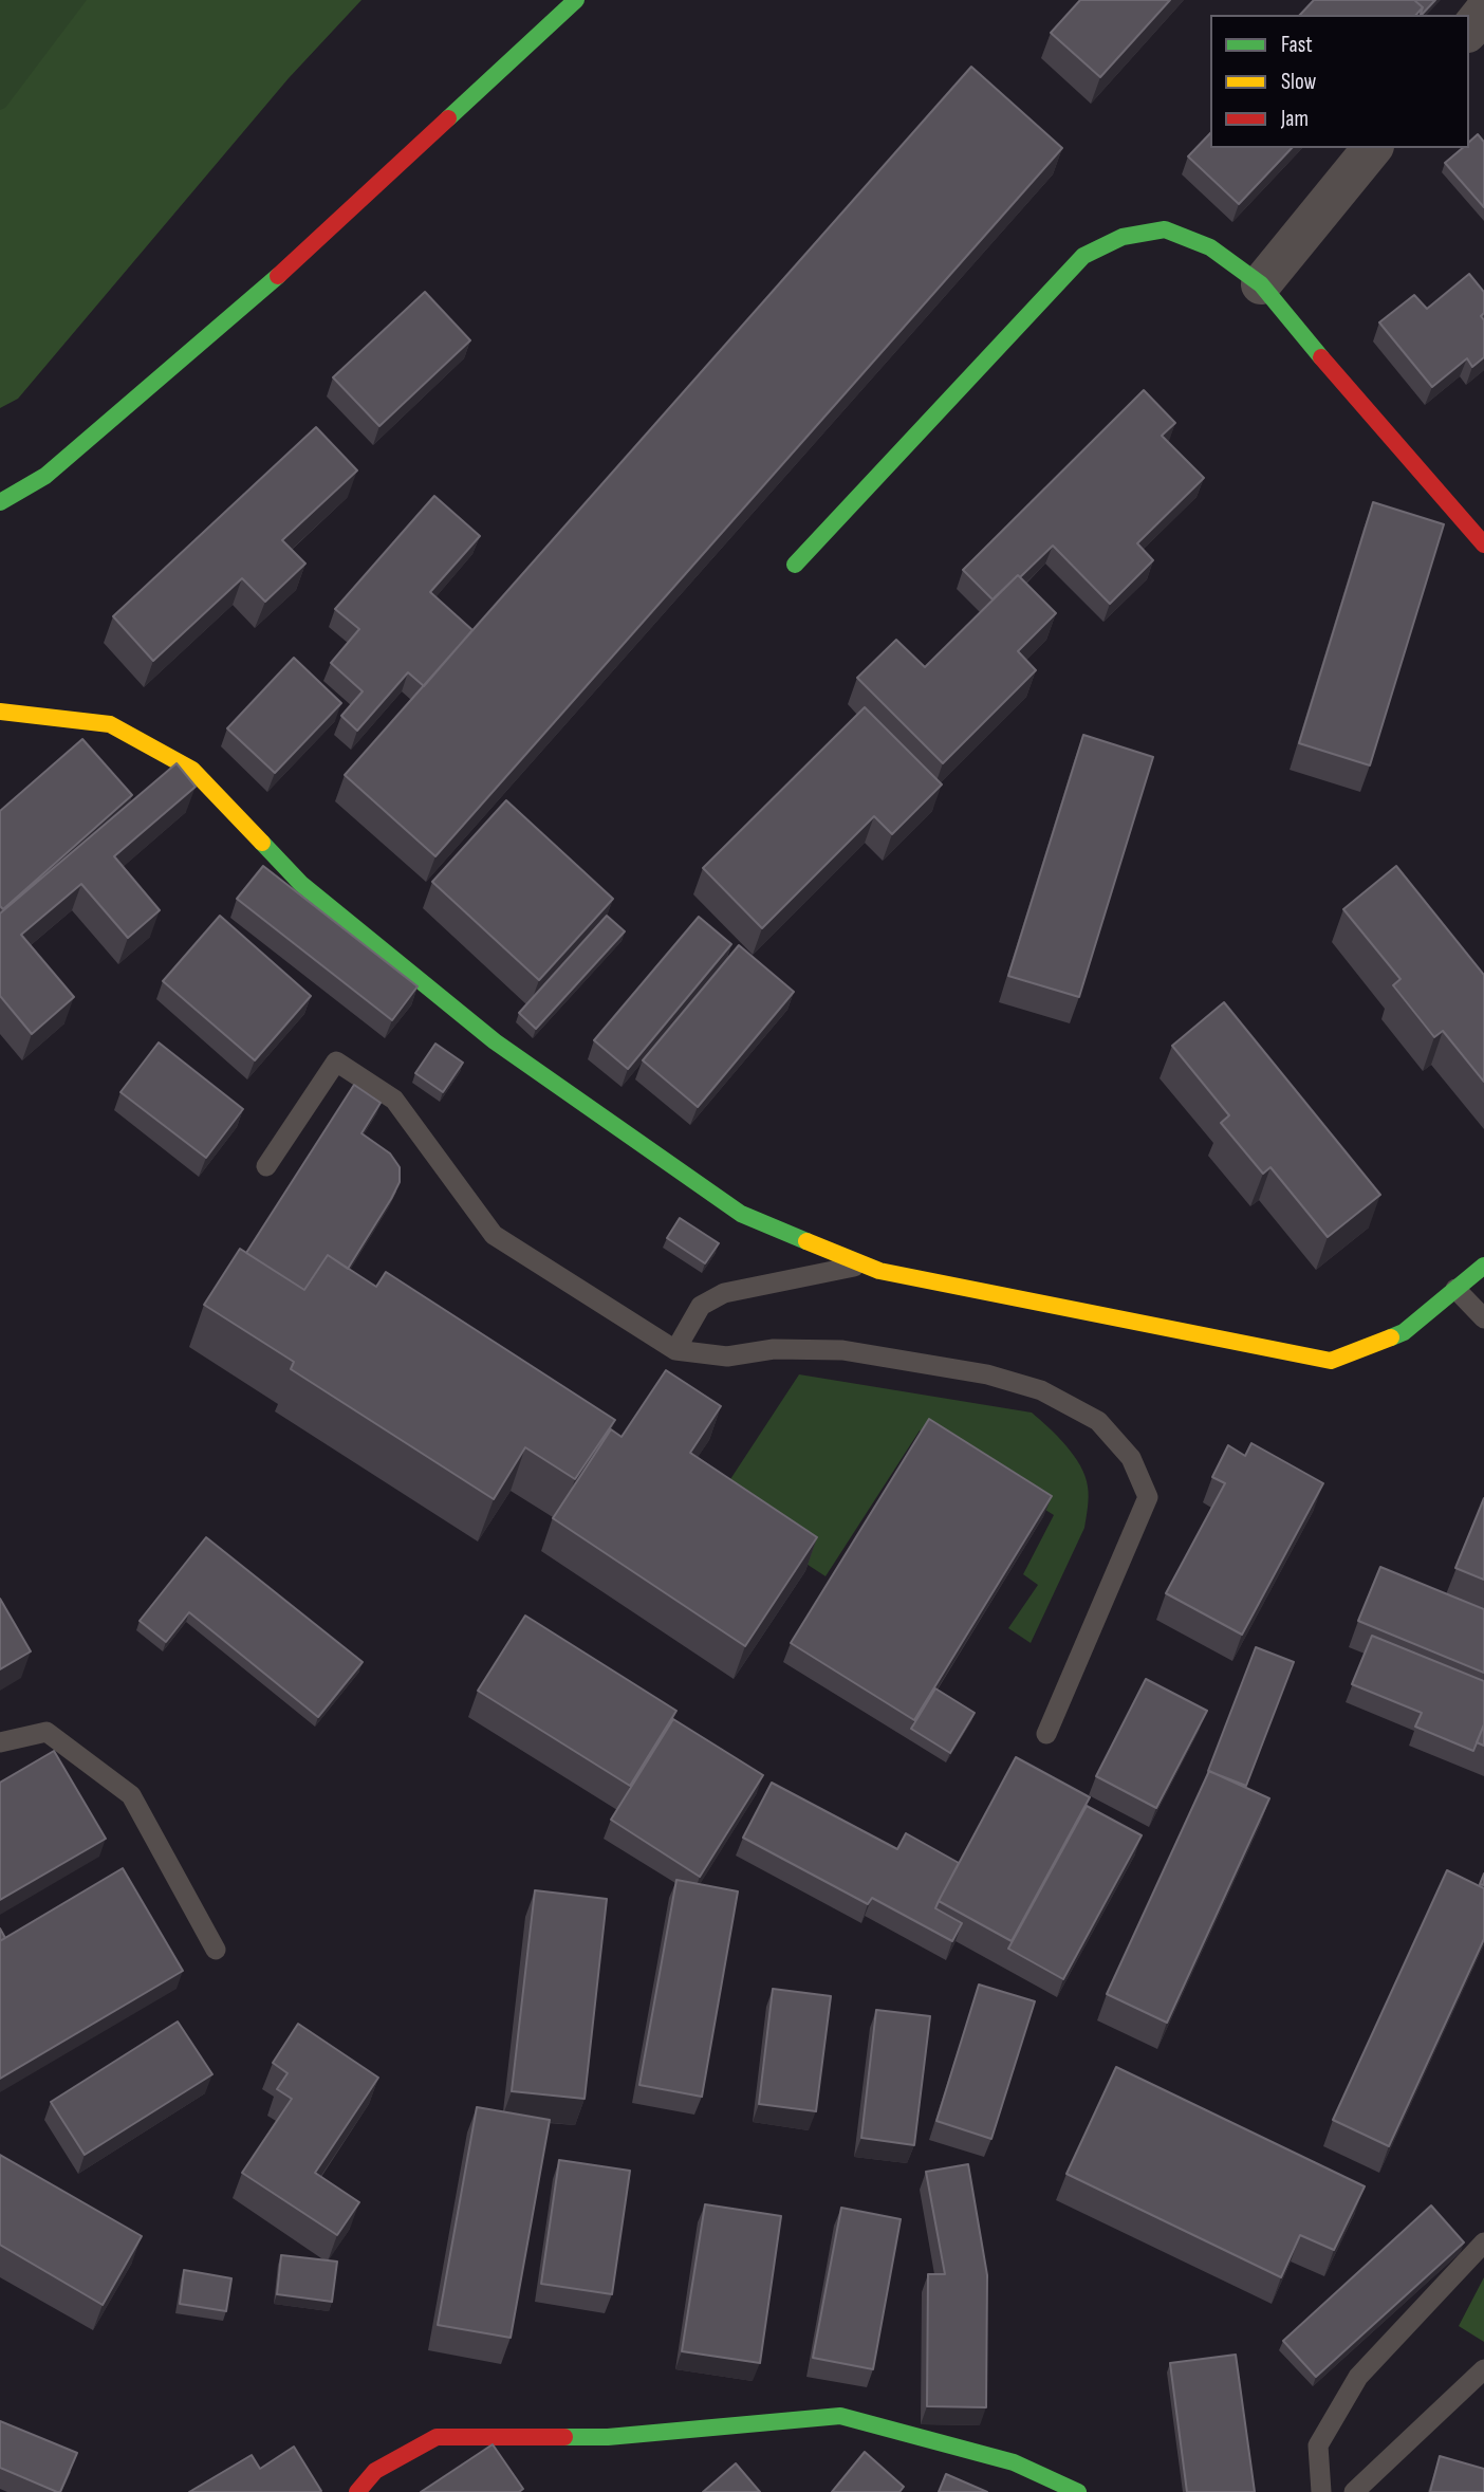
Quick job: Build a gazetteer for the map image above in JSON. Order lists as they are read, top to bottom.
{
  "legend": ["Fast", "Slow", "Jam"]
}
